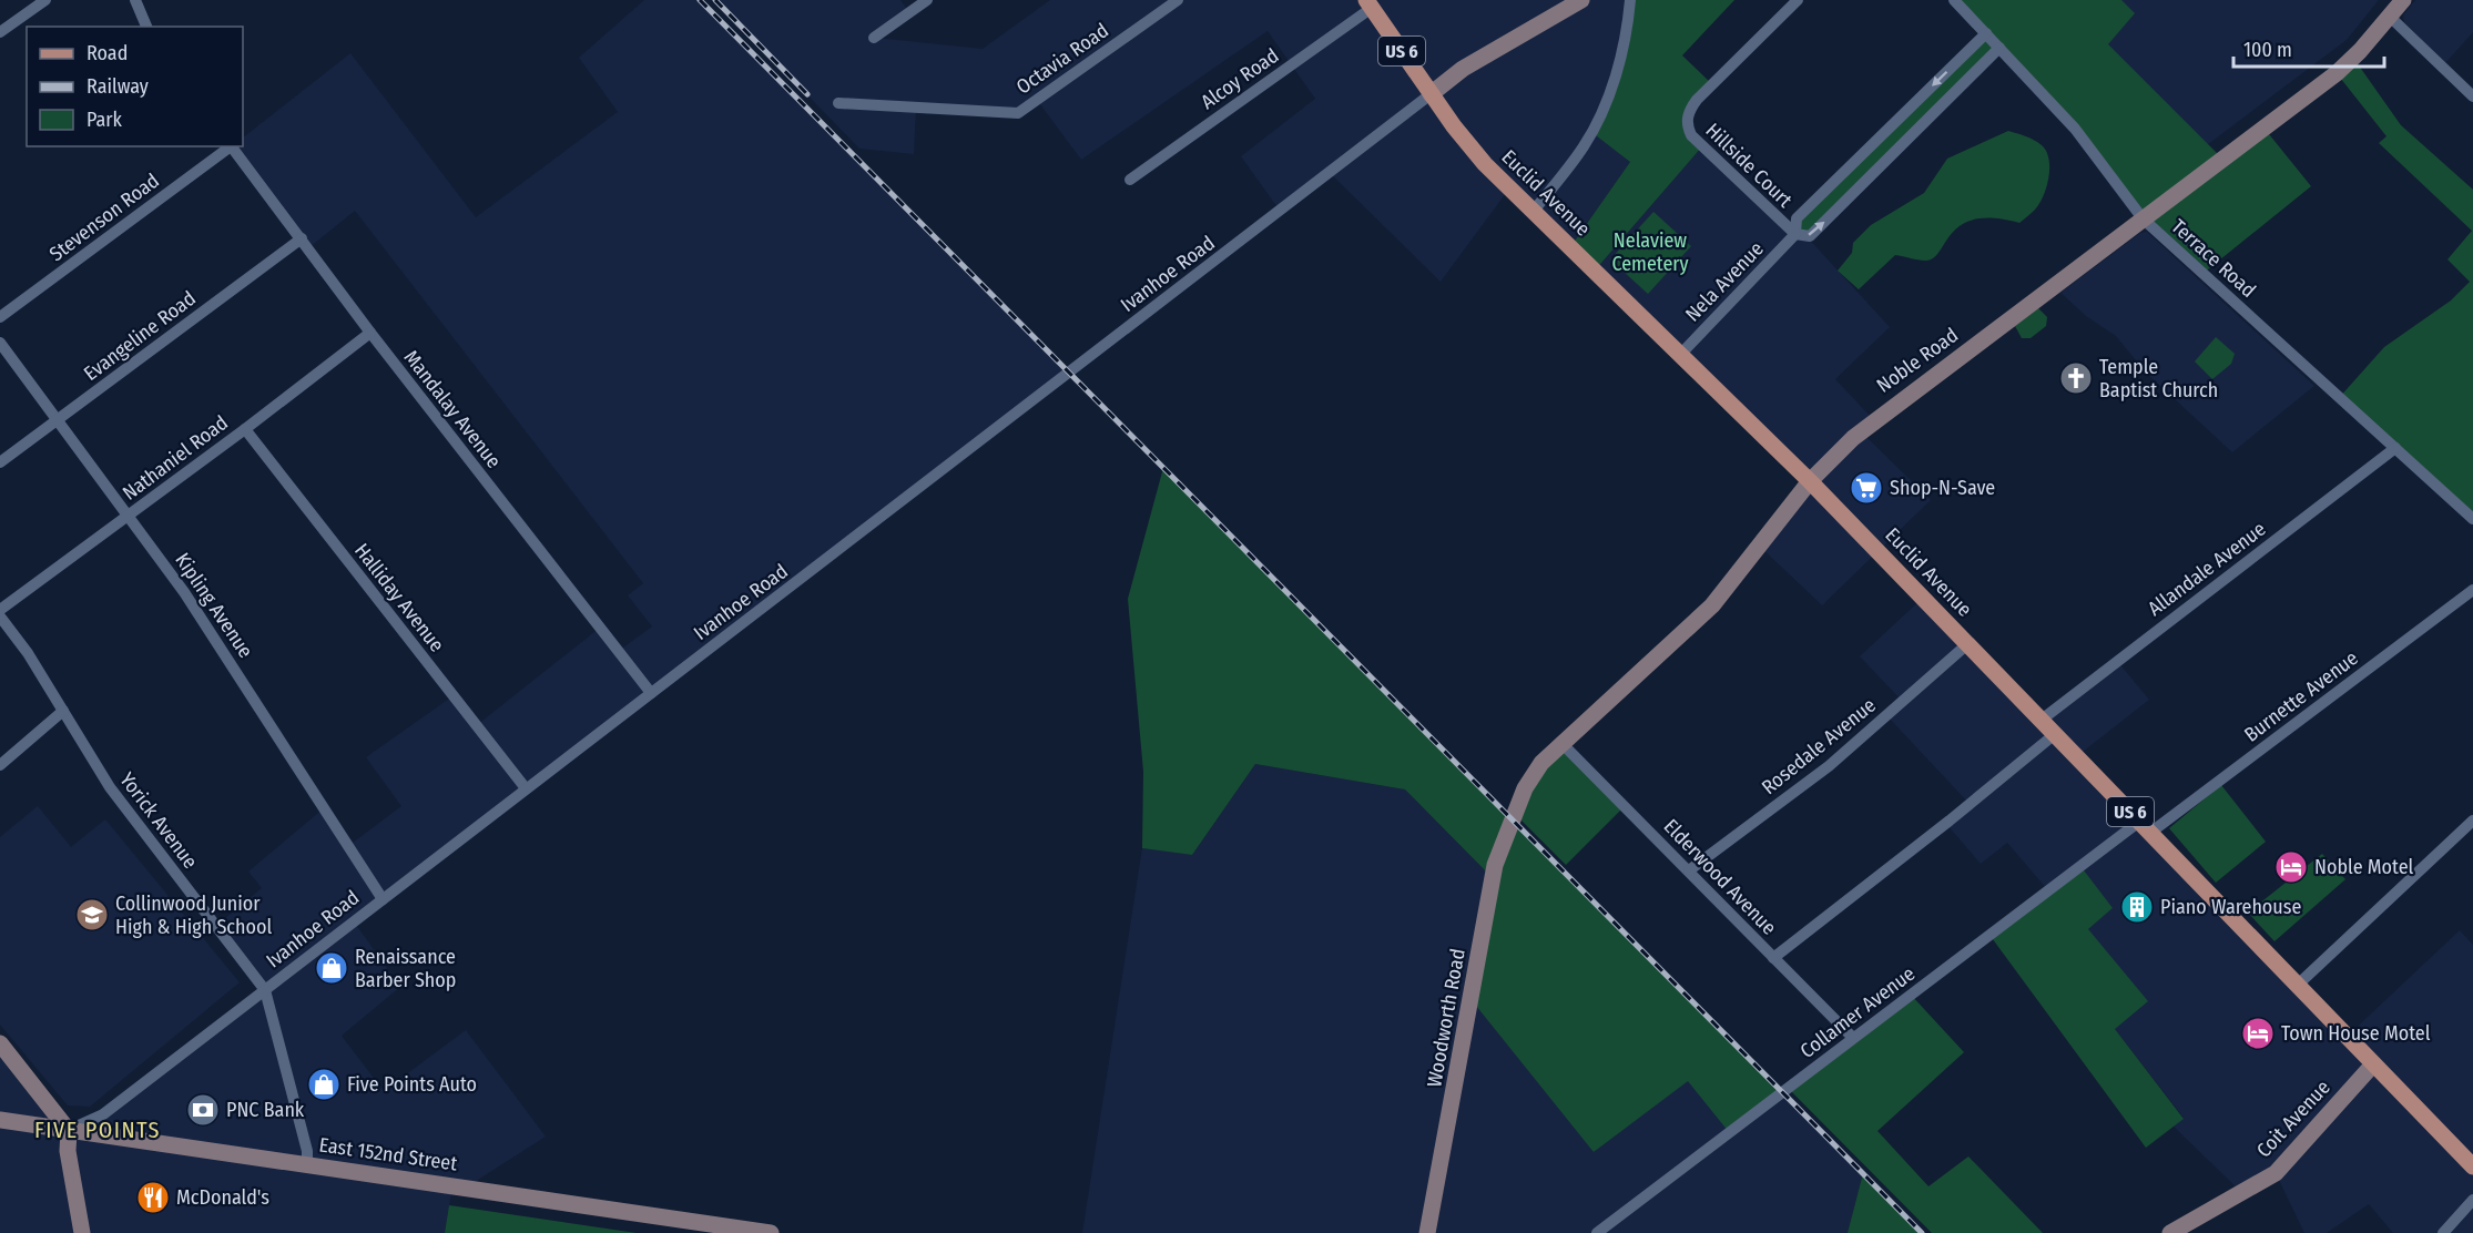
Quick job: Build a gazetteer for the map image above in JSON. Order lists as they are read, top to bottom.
{
  "streets": {
    "main road": ["US 6", "Euclid Avenue"],
    "street": [
      "Octavia Road",
      "Alcoy Road",
      "Hillside Court",
      "Stevenson Road",
      "Terrace Road",
      "Ivanhoe Road",
      "Nela Avenue",
      "Evangeline Road",
      "Noble Road",
      "Mandalay Avenue",
      "Nathaniel Road",
      "Allandale Avenue",
      "Halliday Avenue",
      "Kipling Avenue",
      "Burnette Avenue",
      "Rosedale Avenue",
      "Yorick Avenue",
      "Elderwood Avenue",
      "Collamer Avenue",
      "Woodworth Road",
      "Coit Avenue",
      "East 152nd Street"
    ]
  },
  "crossings": [
    ["Alcoy Road", "Euclid Avenue"],
    ["Hillside Court", "Nela Avenue"],
    ["Euclid Avenue", "Ivanhoe Road"],
    ["Euclid Avenue", "Nela Avenue"],
    ["Euclid Avenue", "Noble Road"],
    ["Euclid Avenue", "Allandale Avenue"],
    ["Euclid Avenue", "Burnette Avenue"],
    ["Euclid Avenue", "Rosedale Avenue"],
    ["Euclid Avenue", "Collamer Avenue"],
    ["Euclid Avenue", "Coit Avenue"],
    ["Terrace Road", "Nela Avenue"],
    ["Terrace Road", "Noble Road"],
    ["Terrace Road", "Allandale Avenue"],
    ["Ivanhoe Road", "Mandalay Avenue"],
    ["Ivanhoe Road", "Halliday Avenue"],
    ["Ivanhoe Road", "Kipling Avenue"],
    ["Ivanhoe Road", "Yorick Avenue"],
    ["Ivanhoe Road", "East 152nd Street"],
    ["Evangeline Road", "Mandalay Avenue"],
    ["Evangeline Road", "Kipling Avenue"],
    ["Noble Road", "Elderwood Avenue"],
    ["Noble Road", "Woodworth Road"],
    ["Mandalay Avenue", "Nathaniel Road"],
    ["Nathaniel Road", "Halliday Avenue"],
    ["Nathaniel Road", "Kipling Avenue"],
    ["Burnette Avenue", "Collamer Avenue"],
    ["Rosedale Avenue", "Elderwood Avenue"],
    ["Yorick Avenue", "East 152nd Street"],
    ["Elderwood Avenue", "Collamer Avenue"]
  ],
  "districts": ["FIVE POINTS"],
  "parks": ["Nelaview Cemetery"],
  "places": {
    "church": ["Temple Baptist Church"],
    "supermarket": ["Shop-N-Save"],
    "hotel": ["Noble Motel", "Town House Motel"],
    "building": ["Piano Warehouse"],
    "school or university": ["Collinwood Junior High & High School"],
    "shop": ["Renaissance Barber Shop", "Five Points Auto"],
    "bank": ["PNC Bank"],
    "restaurant": ["McDonald's"]
  },
  "legend": ["Road", "Railway", "Park"],
  "scale_bar": "100 m"
}
